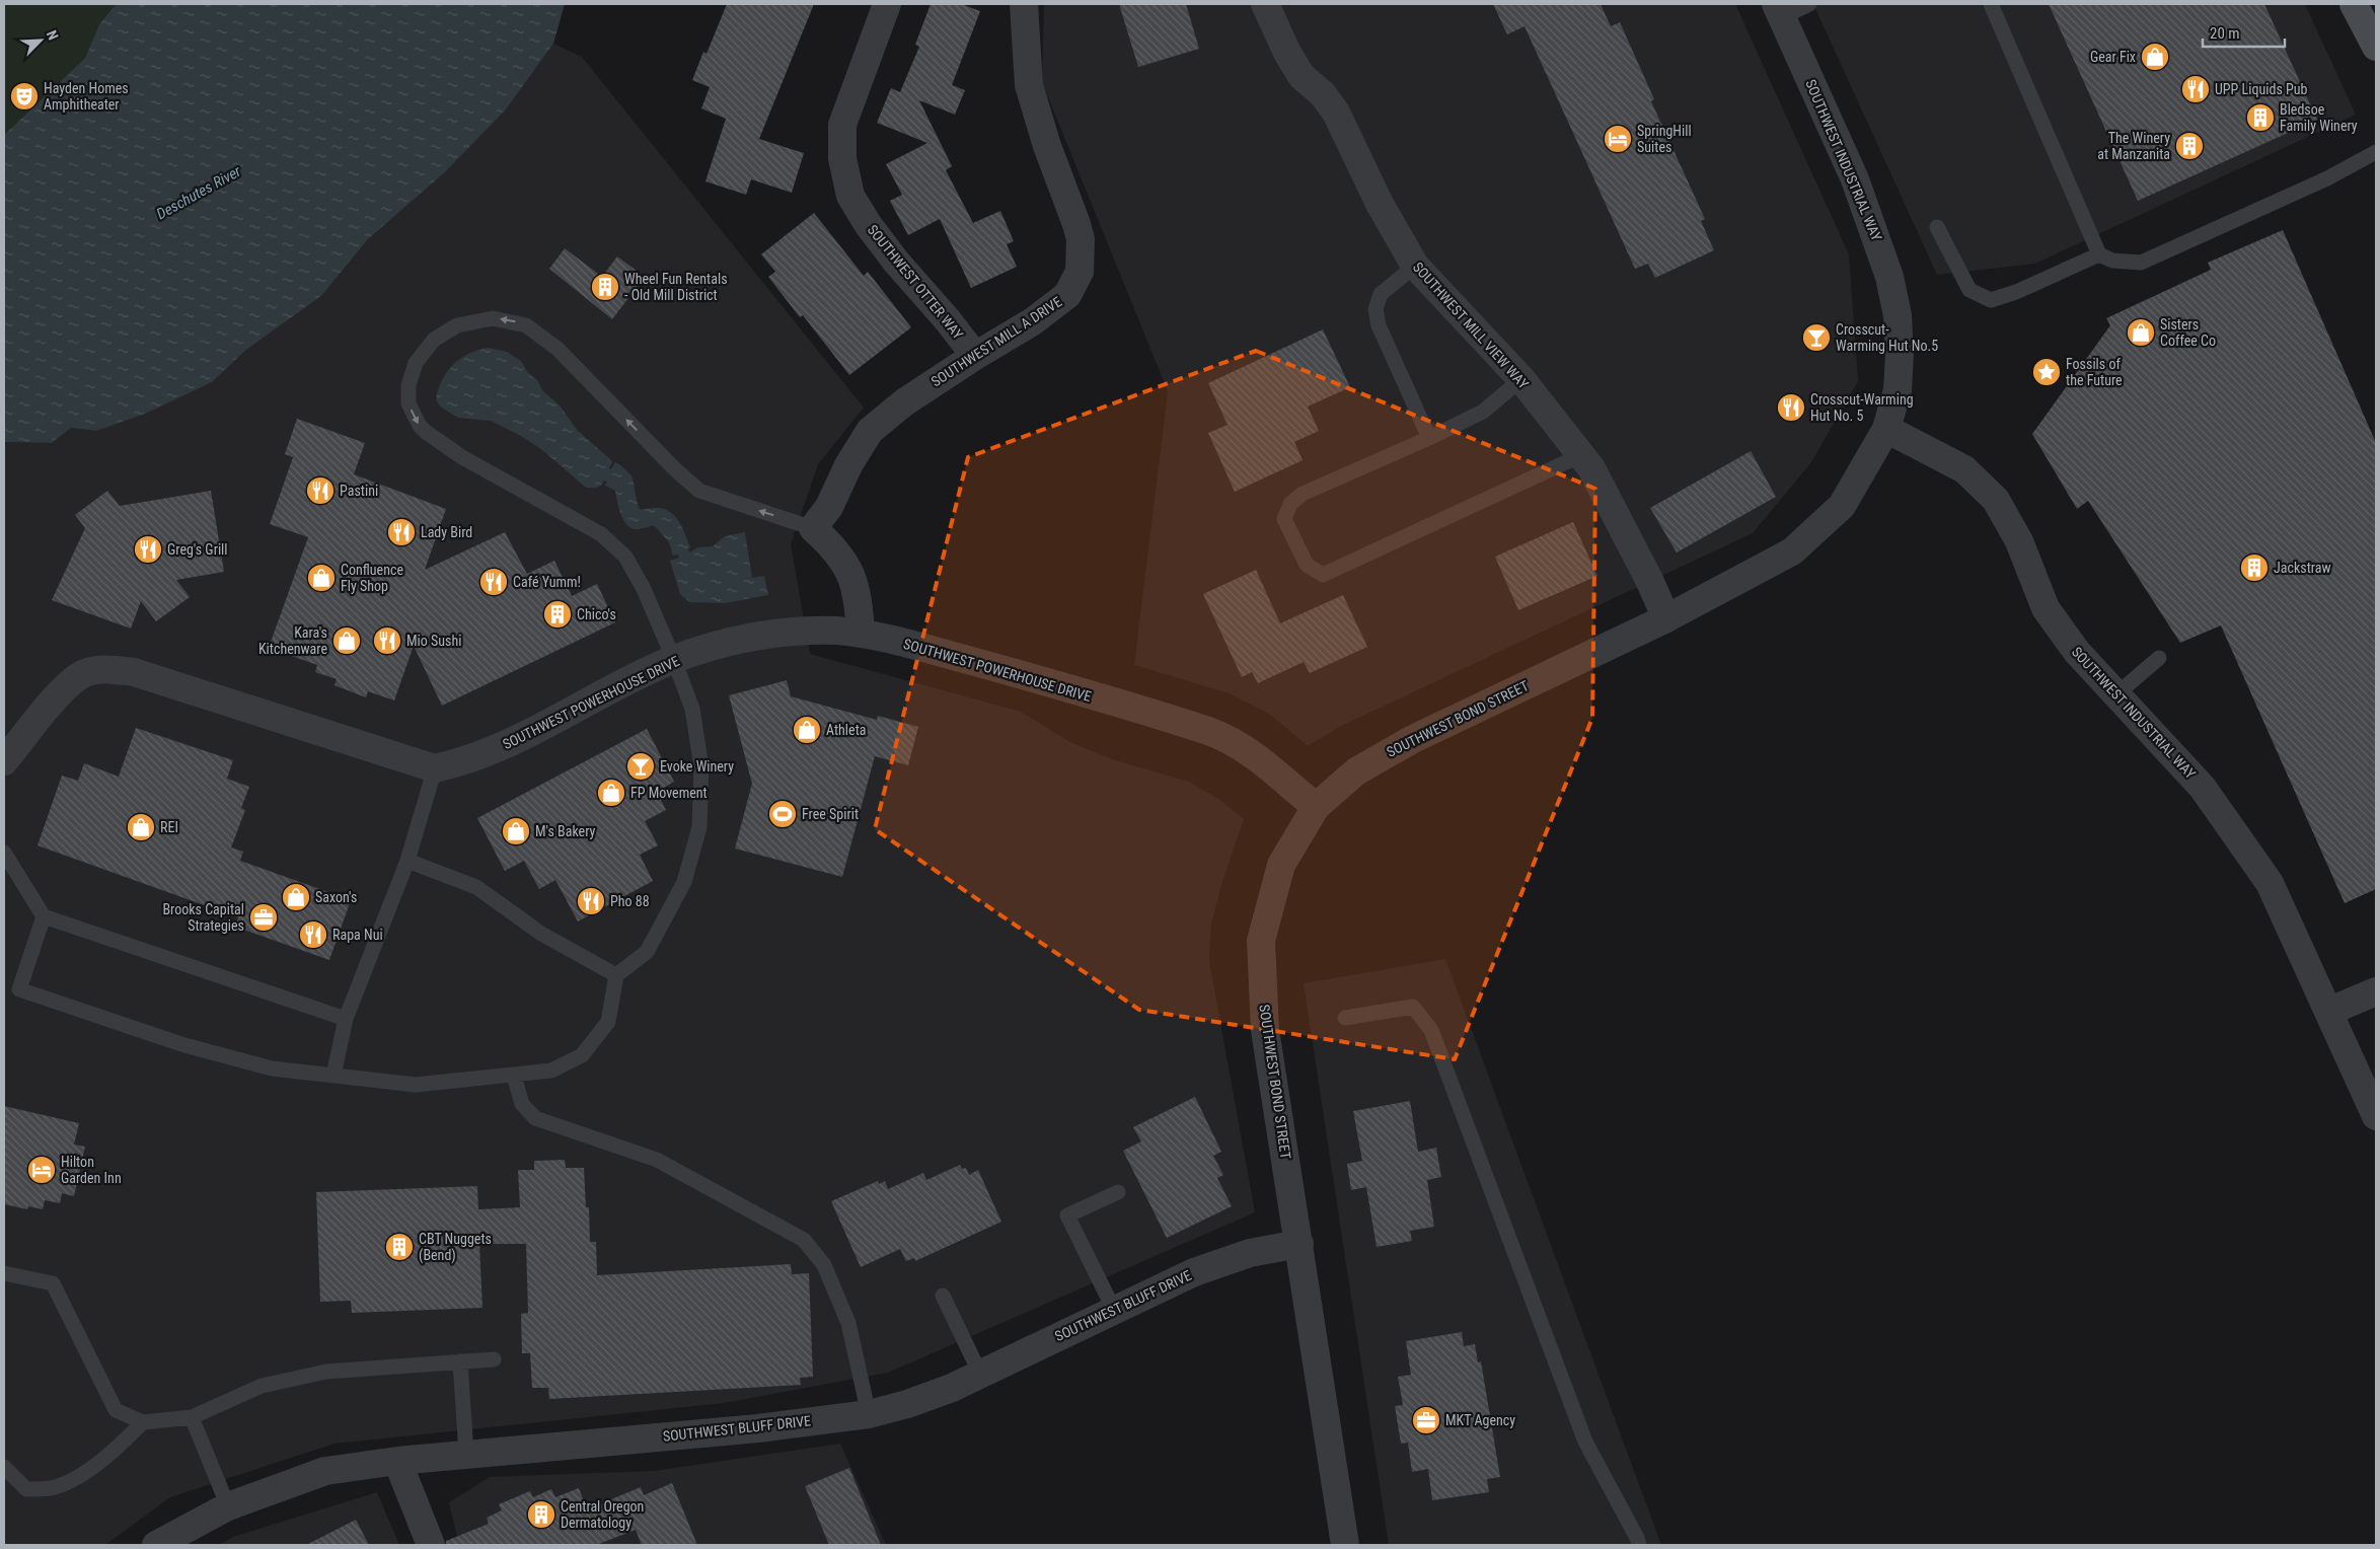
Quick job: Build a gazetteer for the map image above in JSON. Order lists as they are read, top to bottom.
{
  "streets": {
    "street": [
      "SOUTHWEST INDUSTRIAL WAY",
      "SOUTHWEST OTTER WAY",
      "SOUTHWEST MILL VIEW WAY",
      "SOUTHWEST MILL A DRIVE",
      "SOUTHWEST POWERHOUSE DRIVE",
      "SOUTHWEST BOND STREET",
      "SOUTHWEST BLUFF DRIVE"
    ]
  },
  "crossings": [
    ["SOUTHWEST INDUSTRIAL WAY", "SOUTHWEST BOND STREET"],
    ["SOUTHWEST OTTER WAY", "SOUTHWEST MILL A DRIVE"],
    ["SOUTHWEST MILL VIEW WAY", "SOUTHWEST BOND STREET"],
    ["SOUTHWEST POWERHOUSE DRIVE", "SOUTHWEST BOND STREET"],
    ["SOUTHWEST BOND STREET", "SOUTHWEST BLUFF DRIVE"]
  ],
  "water": ["Deschutes River"],
  "places": {
    "shop": [
      "Gear Fix",
      "Sisters Coffee Co",
      "Confluence Fly Shop",
      "Kara's Kitchenware",
      "Athleta",
      "FP Movement",
      "REI",
      "M's Bakery",
      "Saxon's"
    ],
    "restaurant": [
      "UPP Liquids Pub",
      "Crosscut-Warming Hut No. 5",
      "Pastini",
      "Lady Bird",
      "Greg's Grill",
      "Café Yumm!",
      "Mio Sushi",
      "Pho 88",
      "Rapa Nui"
    ],
    "theatre": ["Hayden Homes Amphitheater"],
    "building": [
      "Bledsoe Family Winery",
      "The Winery at Manzanita",
      "Wheel Fun Rentals - Old Mill District",
      "Jackstraw",
      "Chico's",
      "CBT Nuggets (Bend)",
      "Central Oregon Dermatology"
    ],
    "hotel": ["SpringHill Suites", "Hilton Garden Inn"],
    "bar": ["Crosscut- Warming Hut No.5", "Evoke Winery"],
    "place": ["Fossils of the Future"],
    "sports": ["Free Spirit"],
    "office": ["Brooks Capital Strategies", "MKT Agency"]
  },
  "scale_bar": "20 m",
  "north": "top right"
}
